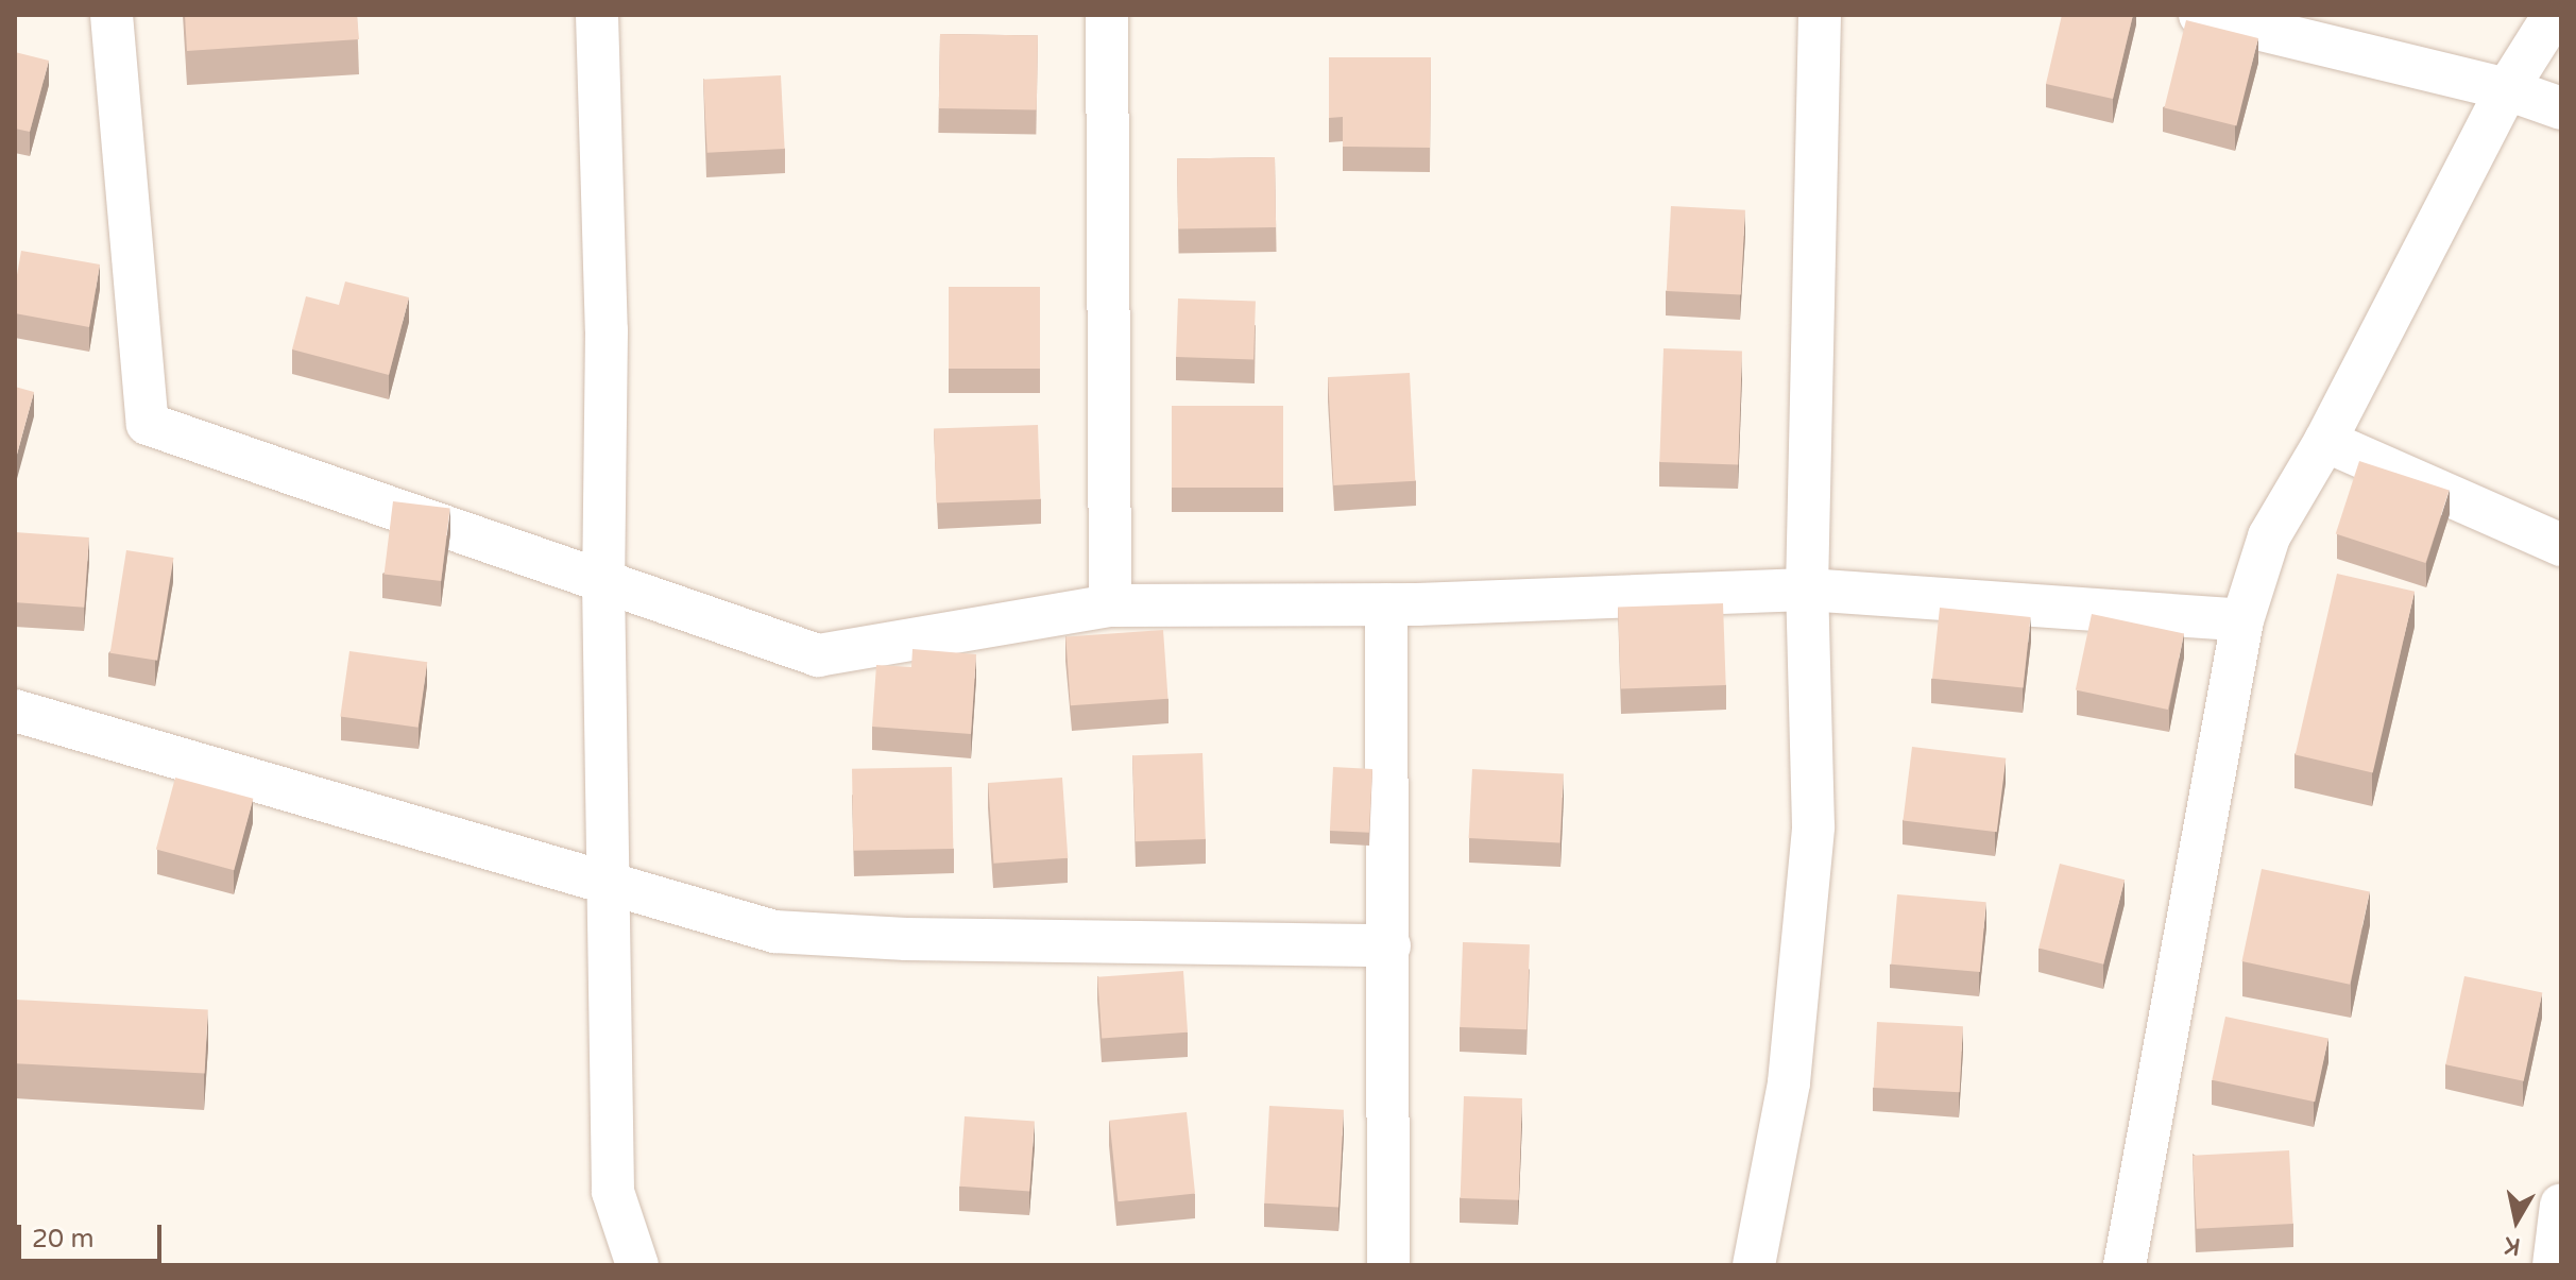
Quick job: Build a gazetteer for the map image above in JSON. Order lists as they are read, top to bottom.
{
  "scale_bar": "20 m",
  "north": "bottom"
}
